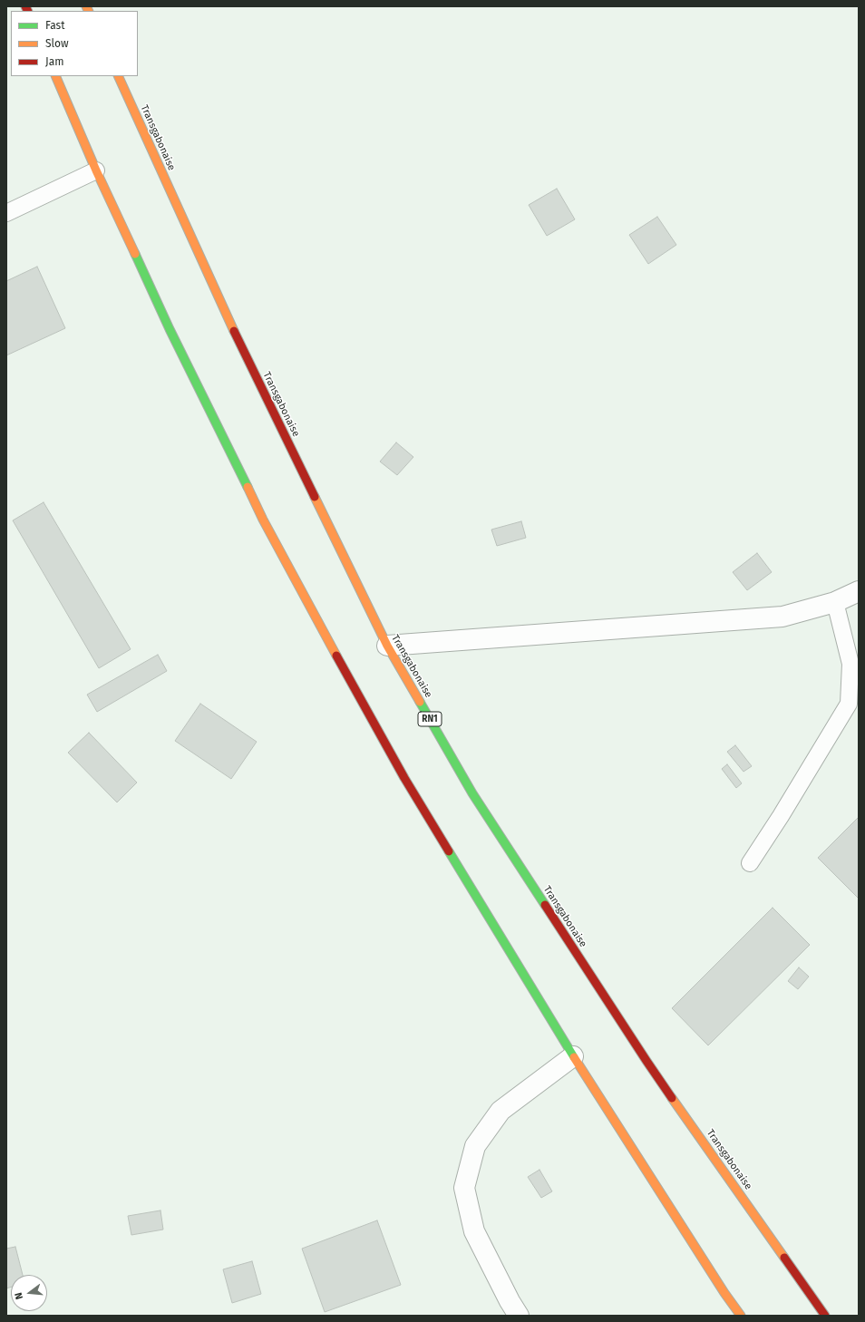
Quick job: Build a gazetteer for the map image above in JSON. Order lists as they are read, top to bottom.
{
  "streets": {
    "highway": ["Transgabonaise", "RN1"]
  },
  "legend": ["Fast", "Slow", "Jam"],
  "north": "left"
}
